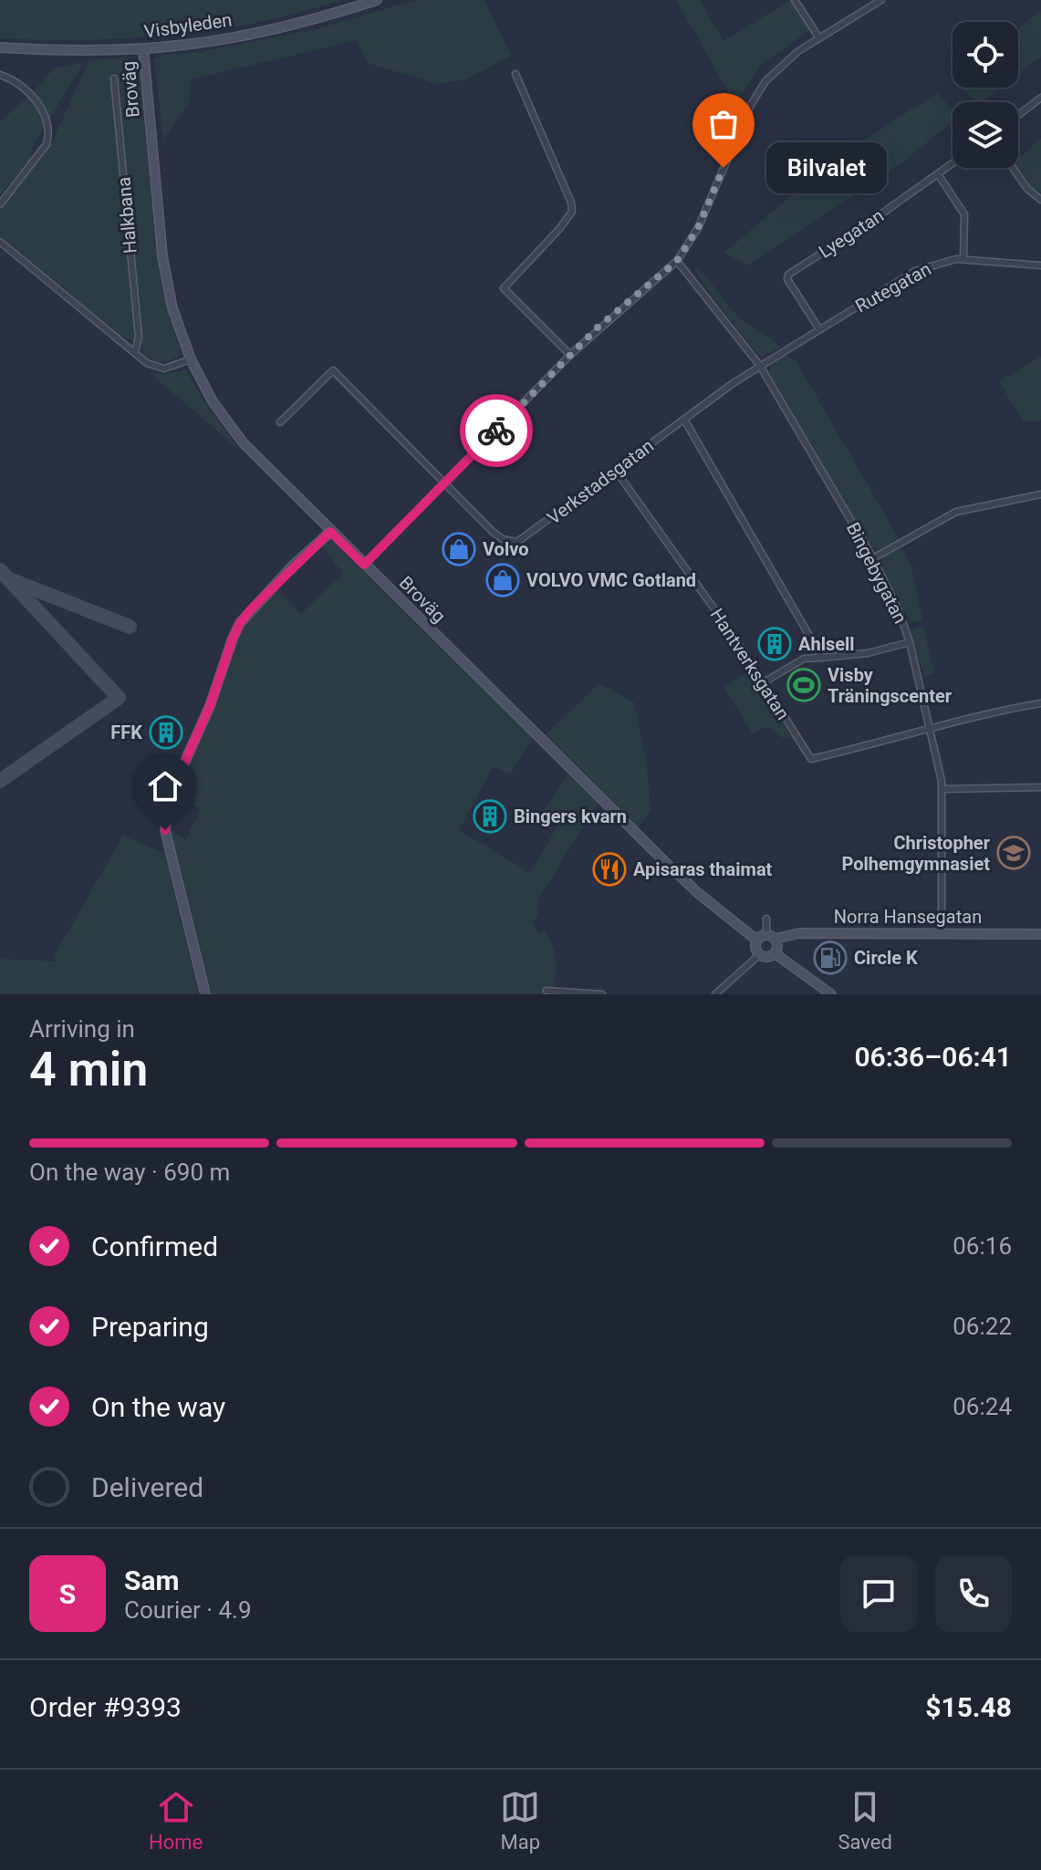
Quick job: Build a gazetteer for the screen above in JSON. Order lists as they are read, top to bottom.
{
  "streets": {
    "main road": ["Visbyleden", "Broväg", "Norra Hansegatan"],
    "street": [
      "Halkbana",
      "Lyegatan",
      "Rutegatan",
      "Verkstadsgatan",
      "Bingebygatan",
      "Hantverksgatan"
    ]
  },
  "crossings": [
    ["Visbyleden", "Broväg"],
    ["Broväg", "Norra Hansegatan"],
    ["Lyegatan", "Rutegatan"],
    ["Rutegatan", "Verkstadsgatan"],
    ["Rutegatan", "Bingebygatan"],
    ["Verkstadsgatan", "Bingebygatan"],
    ["Verkstadsgatan", "Hantverksgatan"],
    ["Bingebygatan", "Hantverksgatan"],
    ["Bingebygatan", "Norra Hansegatan"]
  ],
  "places": {
    "other": ["Bilvalet"],
    "shop": ["Volvo", "VOLVO VMC Gotland"],
    "building": ["Ahlsell", "FFK", "Bingers kvarn"],
    "sports": ["Visby Träningscenter"],
    "school or university": ["Christopher Polhemgymnasiet"],
    "restaurant": ["Apisaras thaimat"],
    "fuel station": ["Circle K"]
  },
  "page": {
    "bubble": "Bilvalet",
    "heading": ["4 min", "Arriving in", "06:36–06:41"],
    "panel": [
      "Sam",
      "Courier · 4.9",
      "Order #9393",
      "$15.48"
    ],
    "bar": "On the way · 690 m",
    "list": [
      ["Confirmed", "06:16"],
      ["Preparing", "06:22"],
      ["On the way", "06:24"],
      "Delivered"
    ],
    "round": "S",
    "tabs": ["Home", "Map", "Saved"]
  }
}
